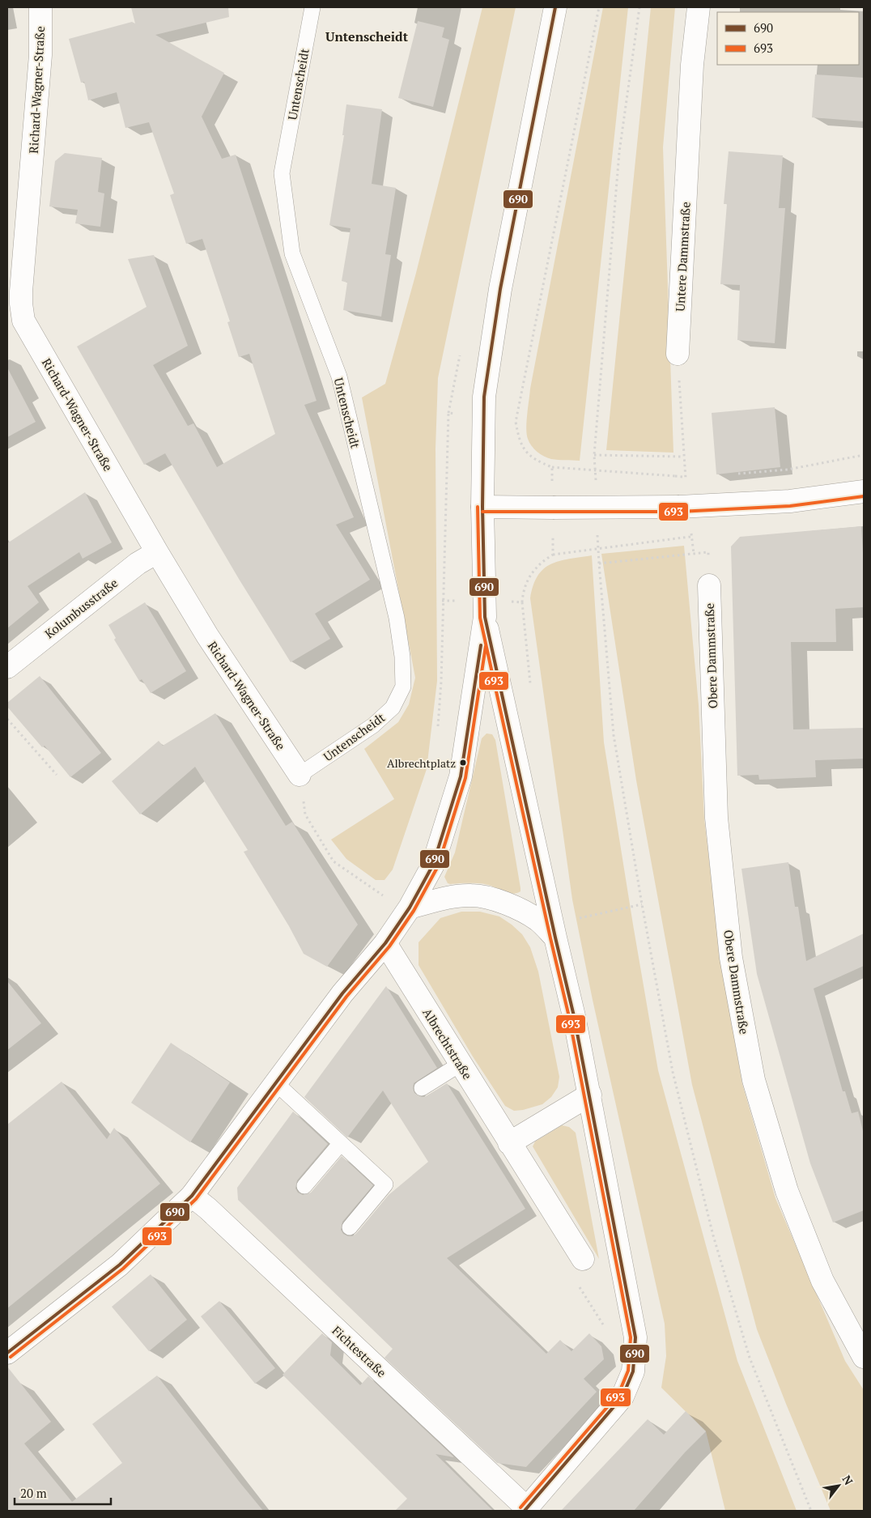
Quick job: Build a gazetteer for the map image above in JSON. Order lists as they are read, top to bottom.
{
  "streets": {
    "street": [
      "Richard-Wagner-Straße",
      "Untere Dammstraße",
      "Kolumbusstraße",
      "Obere Dammstraße",
      "Albrechtstraße",
      "Fichtestraße"
    ],
    "lane": ["Untenscheidt"]
  },
  "crossings": [
    ["Untenscheidt", "Richard-Wagner-Straße"],
    ["Richard-Wagner-Straße", "Kolumbusstraße"]
  ],
  "districts": ["Untenscheidt"],
  "places": ["Albrechtplatz"],
  "lines": ["transit line 690", "transit line 693"],
  "legend": ["690", "693"],
  "scale_bar": "20 m",
  "north": "top right"
}
